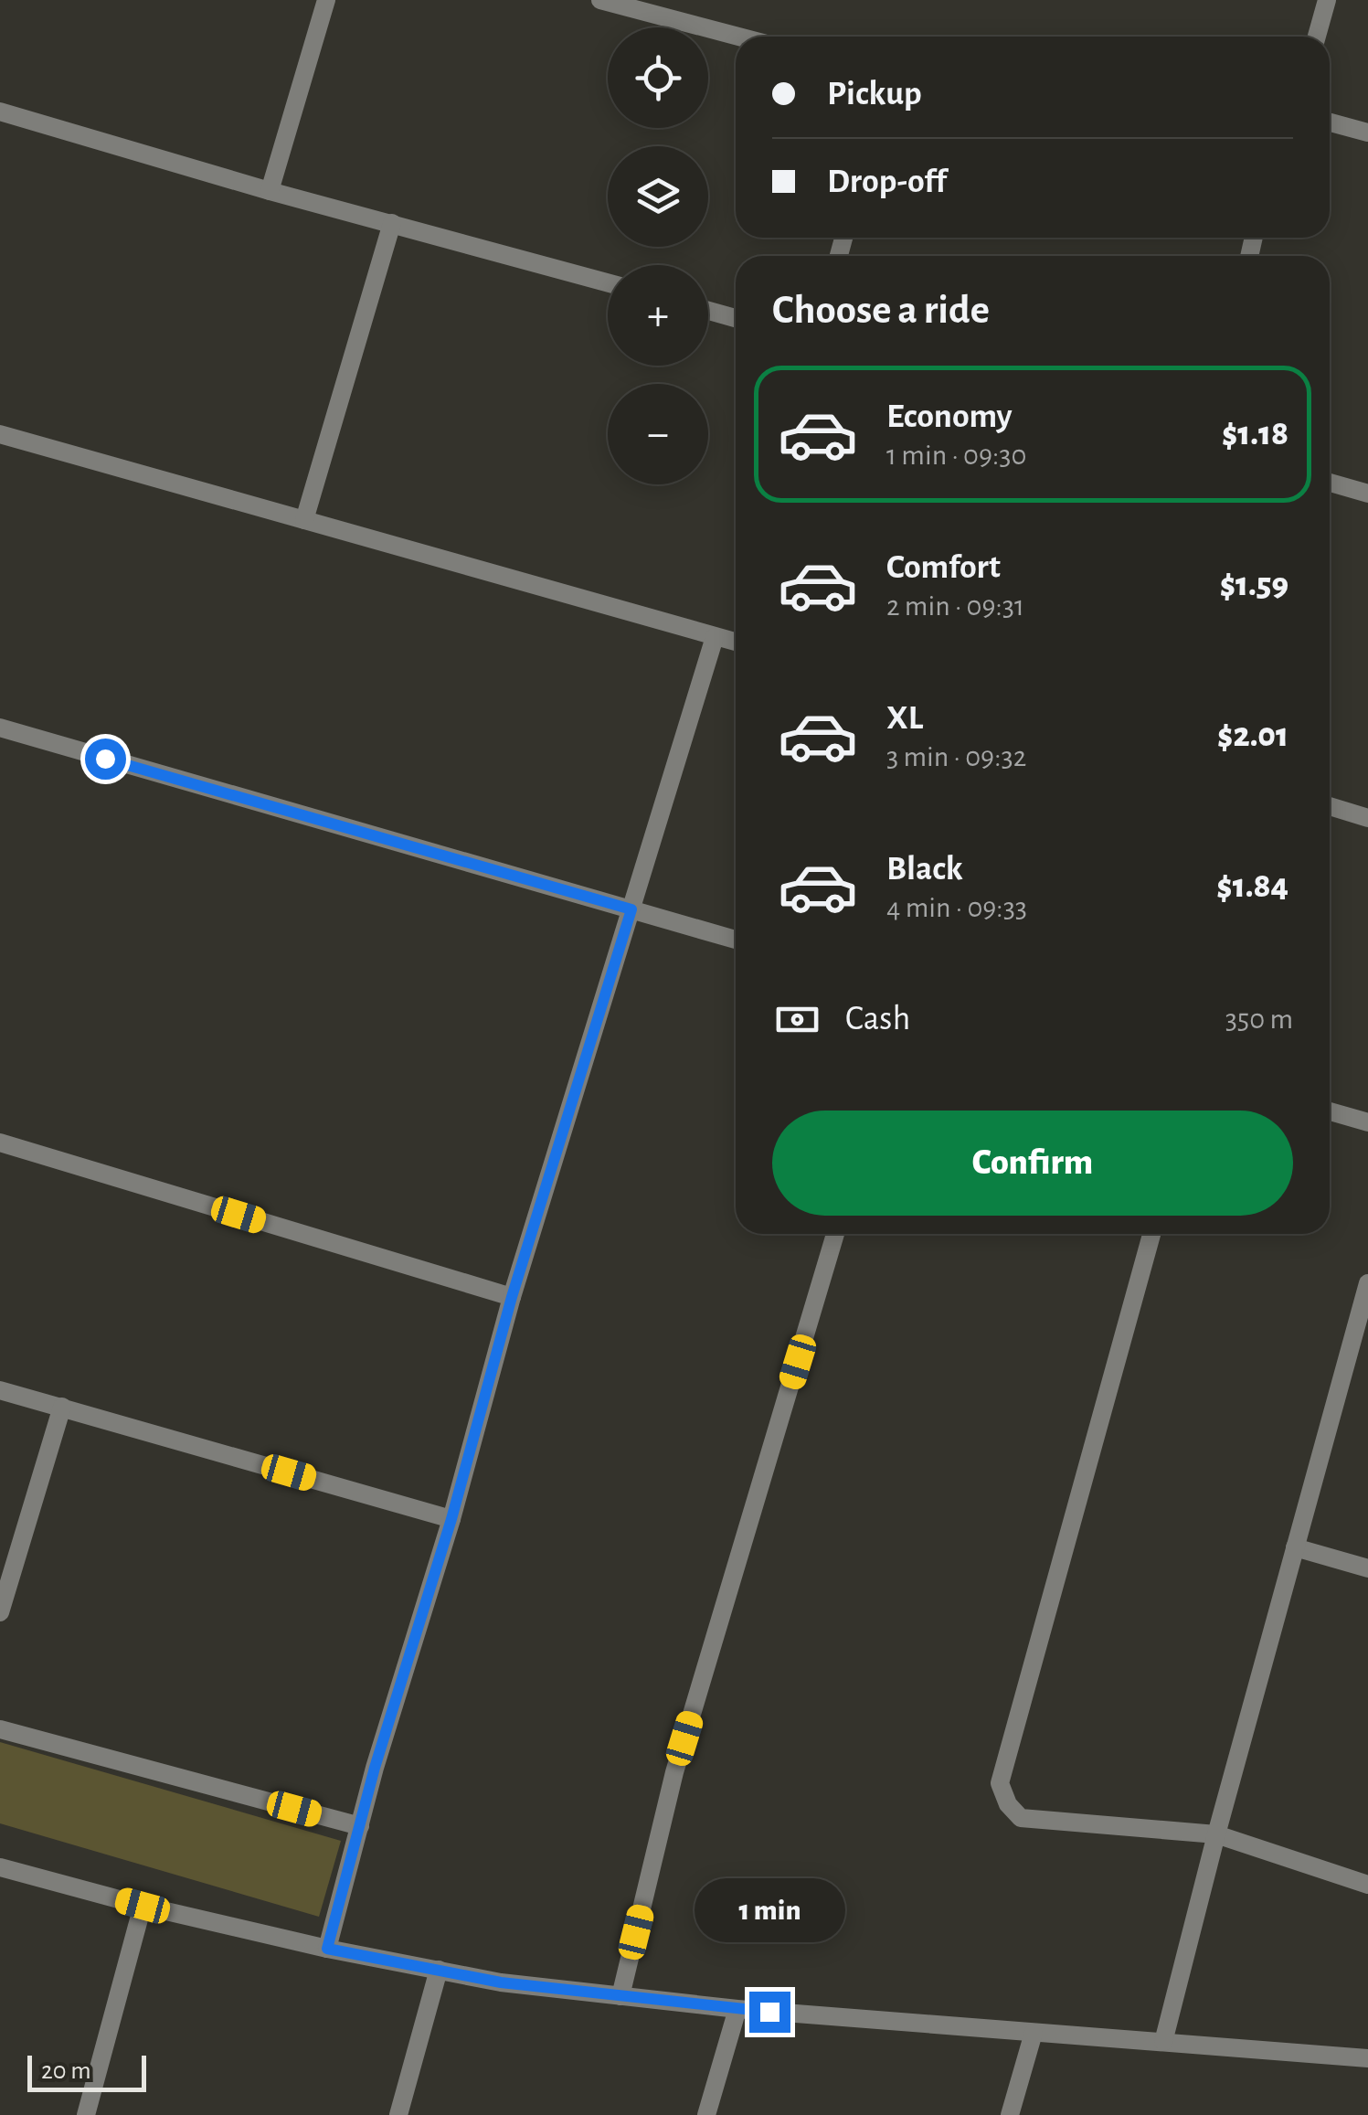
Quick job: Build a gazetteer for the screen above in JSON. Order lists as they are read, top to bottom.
{
  "scale_bar": "20 m",
  "page": {
    "map_buttons": ["+", "−"],
    "banner": ["Pickup", "Drop-off"],
    "heading": "Choose a ride",
    "list": [
      {
        "name": "Economy",
        "note": "1 min · 09:30",
        "value": "$1.18"
      },
      {
        "name": "Comfort",
        "note": "2 min · 09:31",
        "value": "$1.59"
      },
      {
        "name": "XL",
        "note": "3 min · 09:32",
        "value": "$2.01"
      },
      {
        "name": "Black",
        "note": "4 min · 09:33",
        "value": "$1.84"
      }
    ],
    "pay": ["Cash", "350 m"],
    "buttons": "Confirm",
    "bubble": "1 min",
    "scale": "20 m"
  }
}
